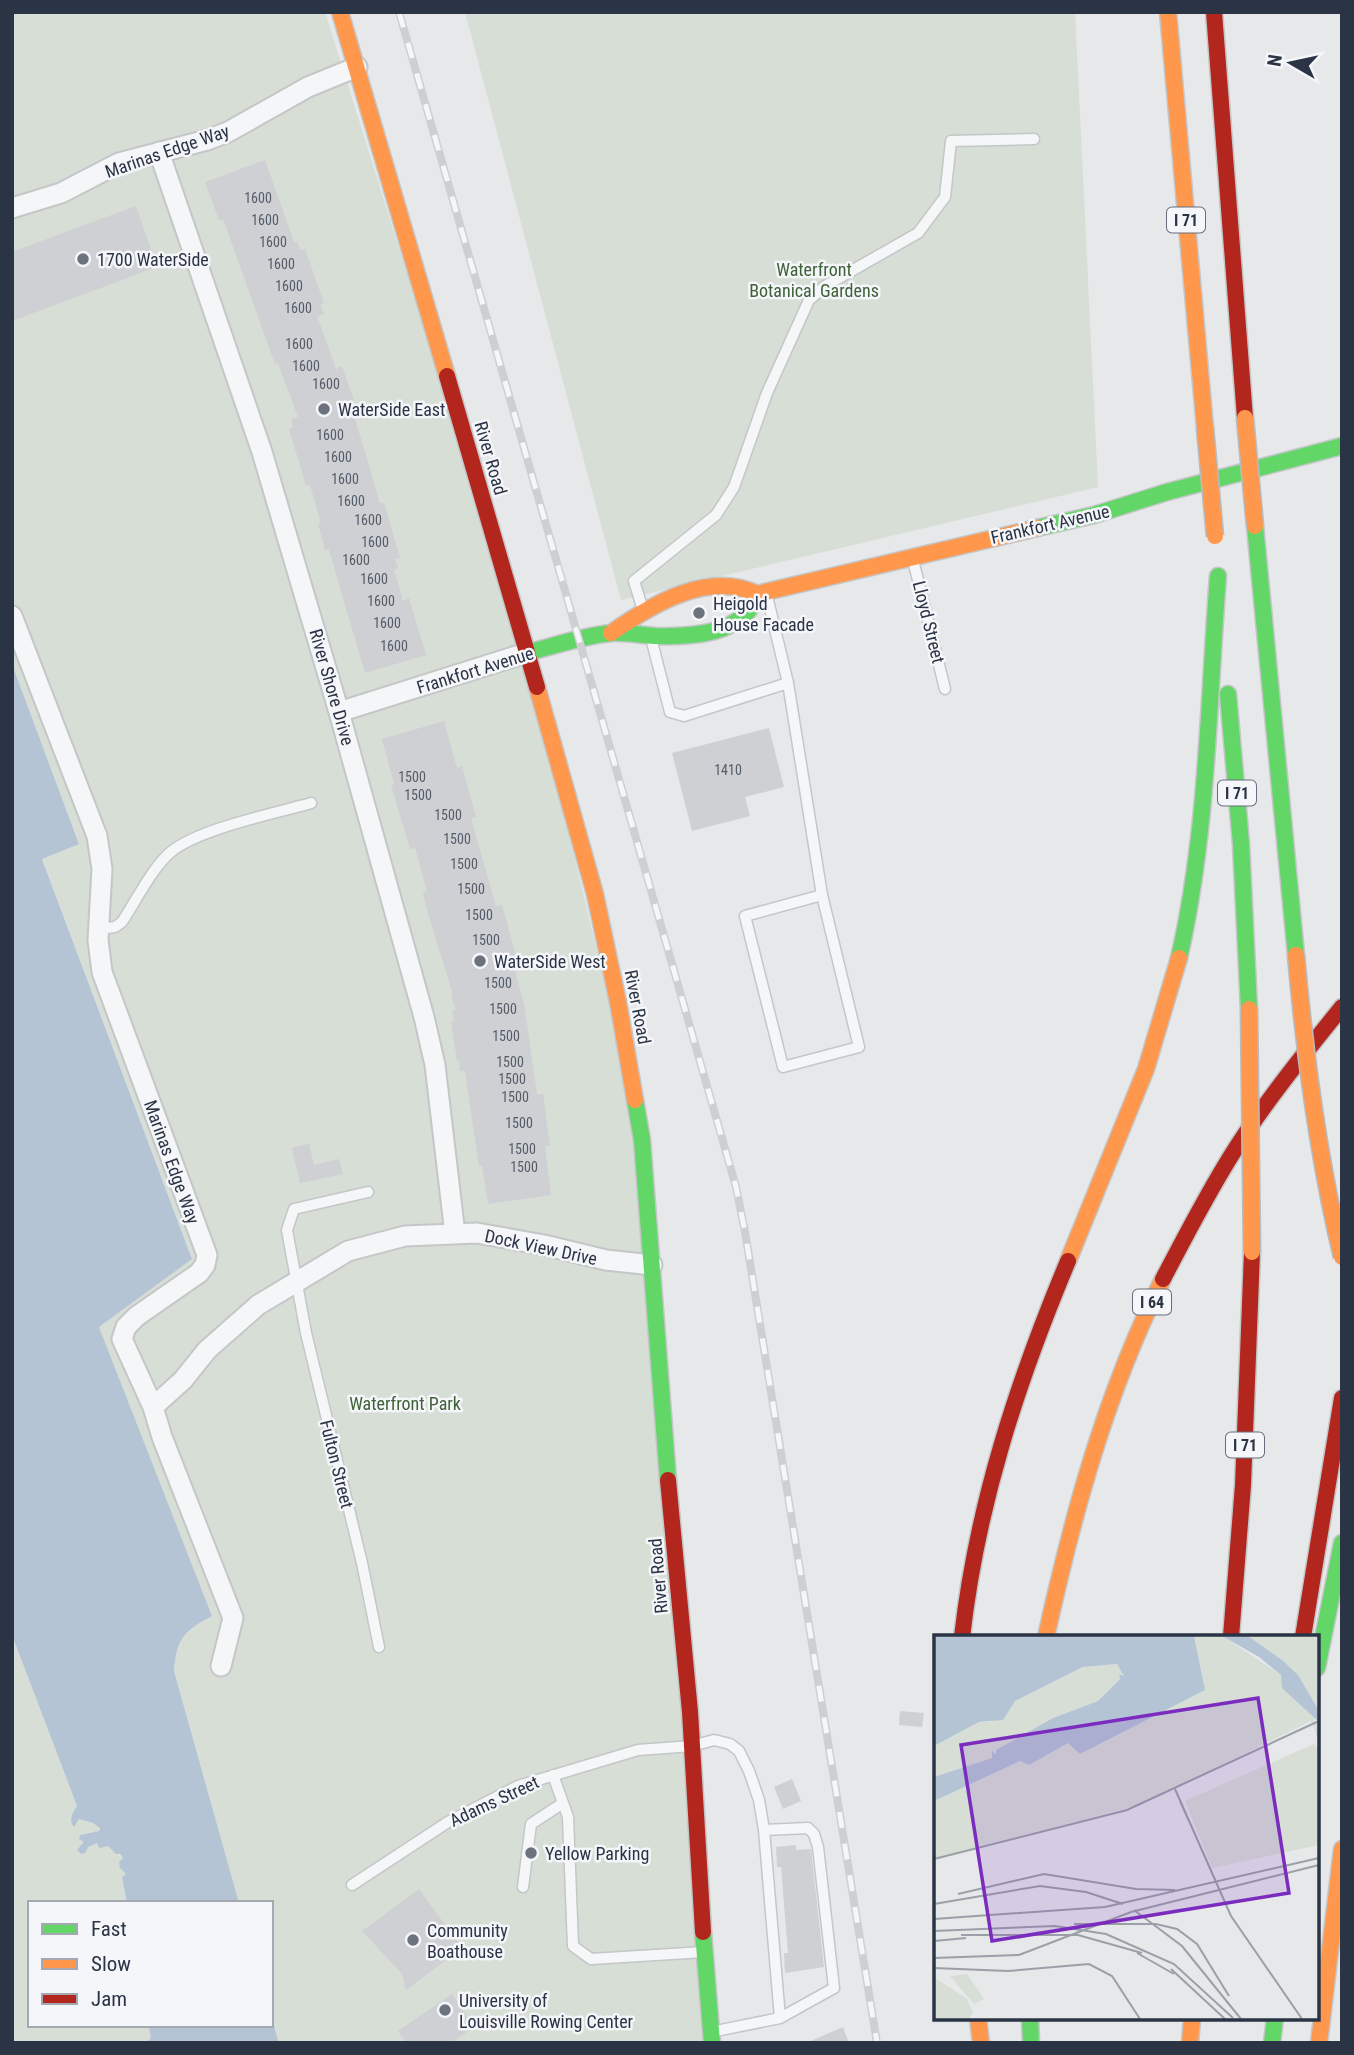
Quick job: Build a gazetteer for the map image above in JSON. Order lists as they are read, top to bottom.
{
  "streets": {
    "main road": [
      "I 71",
      "River Road",
      "Frankfort Avenue",
      "I 64"
    ],
    "street": ["Marinas Edge Way", "River Shore Drive", "Dock View Drive"],
    "lane": ["Lloyd Street", "Fulton Street", "Adams Street"]
  },
  "crossings": [
    ["Marinas Edge Way", "River Road"],
    ["Marinas Edge Way", "River Shore Drive"],
    ["Marinas Edge Way", "Dock View Drive"],
    ["River Road", "Frankfort Avenue"],
    ["River Road", "Dock View Drive"],
    ["River Road", "Adams Street"],
    ["Frankfort Avenue", "Lloyd Street"],
    ["Frankfort Avenue", "River Shore Drive"],
    ["River Shore Drive", "Dock View Drive"],
    ["Dock View Drive", "Fulton Street"]
  ],
  "parks": ["Waterfront Botanical Gardens", "Waterfront Park"],
  "places": [
    "1700 WaterSide",
    "WaterSide East",
    "Heigold House Facade",
    "WaterSide West",
    "Yellow Parking",
    "Community Boathouse",
    "University of Louisville Rowing Center"
  ],
  "house_numbers": [
    "1600",
    "1600",
    "1600",
    "1600",
    "1600",
    "1600",
    "1600",
    "1600",
    "1600",
    "1600",
    "1600",
    "1600",
    "1600",
    "1600",
    "1600",
    "1600",
    "1600",
    "1600",
    "1600",
    "1600",
    "1410",
    "1500",
    "1500",
    "1500",
    "1500",
    "1500",
    "1500",
    "1500",
    "1500",
    "1500",
    "1500",
    "1500",
    "1500",
    "1500",
    "1500",
    "1500",
    "1500",
    "1500"
  ],
  "legend": ["Fast", "Slow", "Jam"],
  "north": "left"
}
